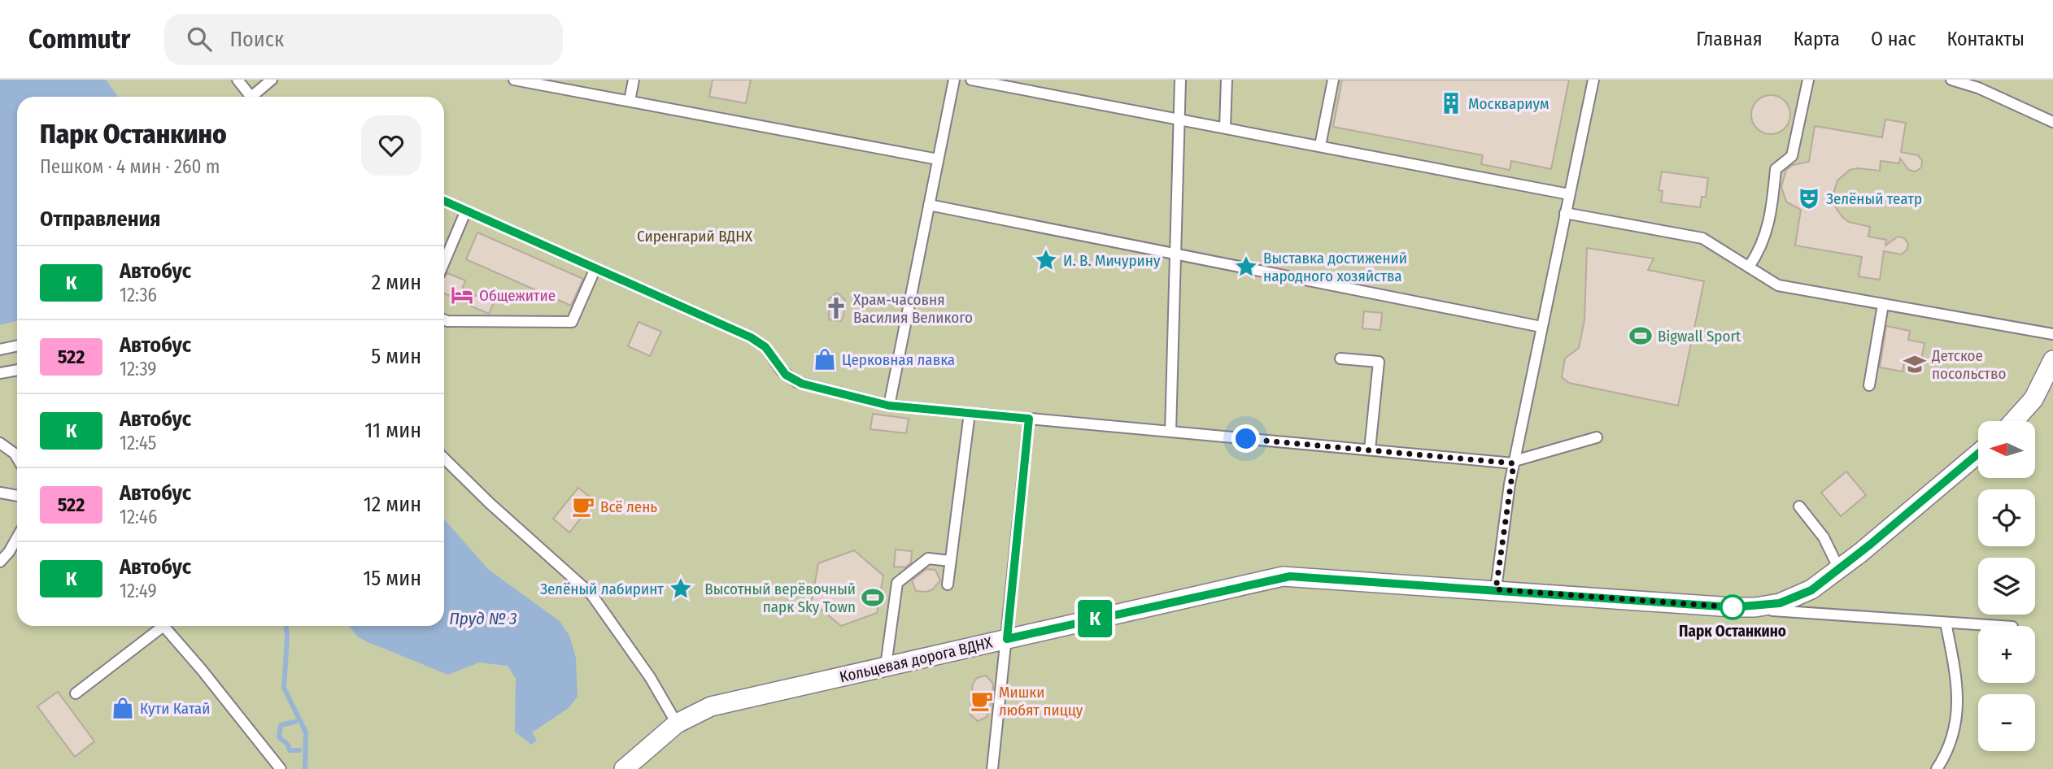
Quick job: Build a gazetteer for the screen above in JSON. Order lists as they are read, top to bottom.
{
  "streets": {
    "street": ["Кольцевая дорога ВДНХ"]
  },
  "water": ["Пруд № 3"],
  "parks": ["Сиренгарий ВДНХ"],
  "places": {
    "building": ["Москвариум"],
    "theatre": ["Зелёный театр"],
    "place": ["И. В. Мичурину", "Выставка достижений народного хозяйства", "Зелёный лабиринт"],
    "hotel": ["Общежитие"],
    "church": ["Храм-часовня Василия Великого"],
    "sports": ["Bigwall Sport", "Высотный верёвочный парк Sky Town"],
    "shop": ["Церковная лавка", "Кути Катай"],
    "school or university": ["Детское посольство"],
    "cafe": ["Всё лень", "Мишки любят пиццу"],
    "other": ["Парк Останкино"]
  },
  "lines": ["bus line К"],
  "north": "left",
  "page": {
    "header": "Commutr",
    "search": "Поиск",
    "nav": [
      "Главная",
      "Карта",
      "О нас",
      "Контакты"
    ],
    "on_map": "К",
    "heading": [
      ["Парк Останкино", "Пешком · 4 мин · 260 m"],
      "Отправления"
    ],
    "list": [
      {
        "mark": "К",
        "name": "Автобус",
        "note": "12:36",
        "value": "2 мин"
      },
      {
        "mark": "522",
        "name": "Автобус",
        "note": "12:39",
        "value": "5 мин"
      },
      {
        "mark": "К",
        "name": "Автобус",
        "note": "12:45",
        "value": "11 мин"
      },
      {
        "mark": "522",
        "name": "Автобус",
        "note": "12:46",
        "value": "12 мин"
      },
      {
        "mark": "К",
        "name": "Автобус",
        "note": "12:49",
        "value": "15 мин"
      }
    ],
    "map_buttons": ["+", "−"]
  }
}
